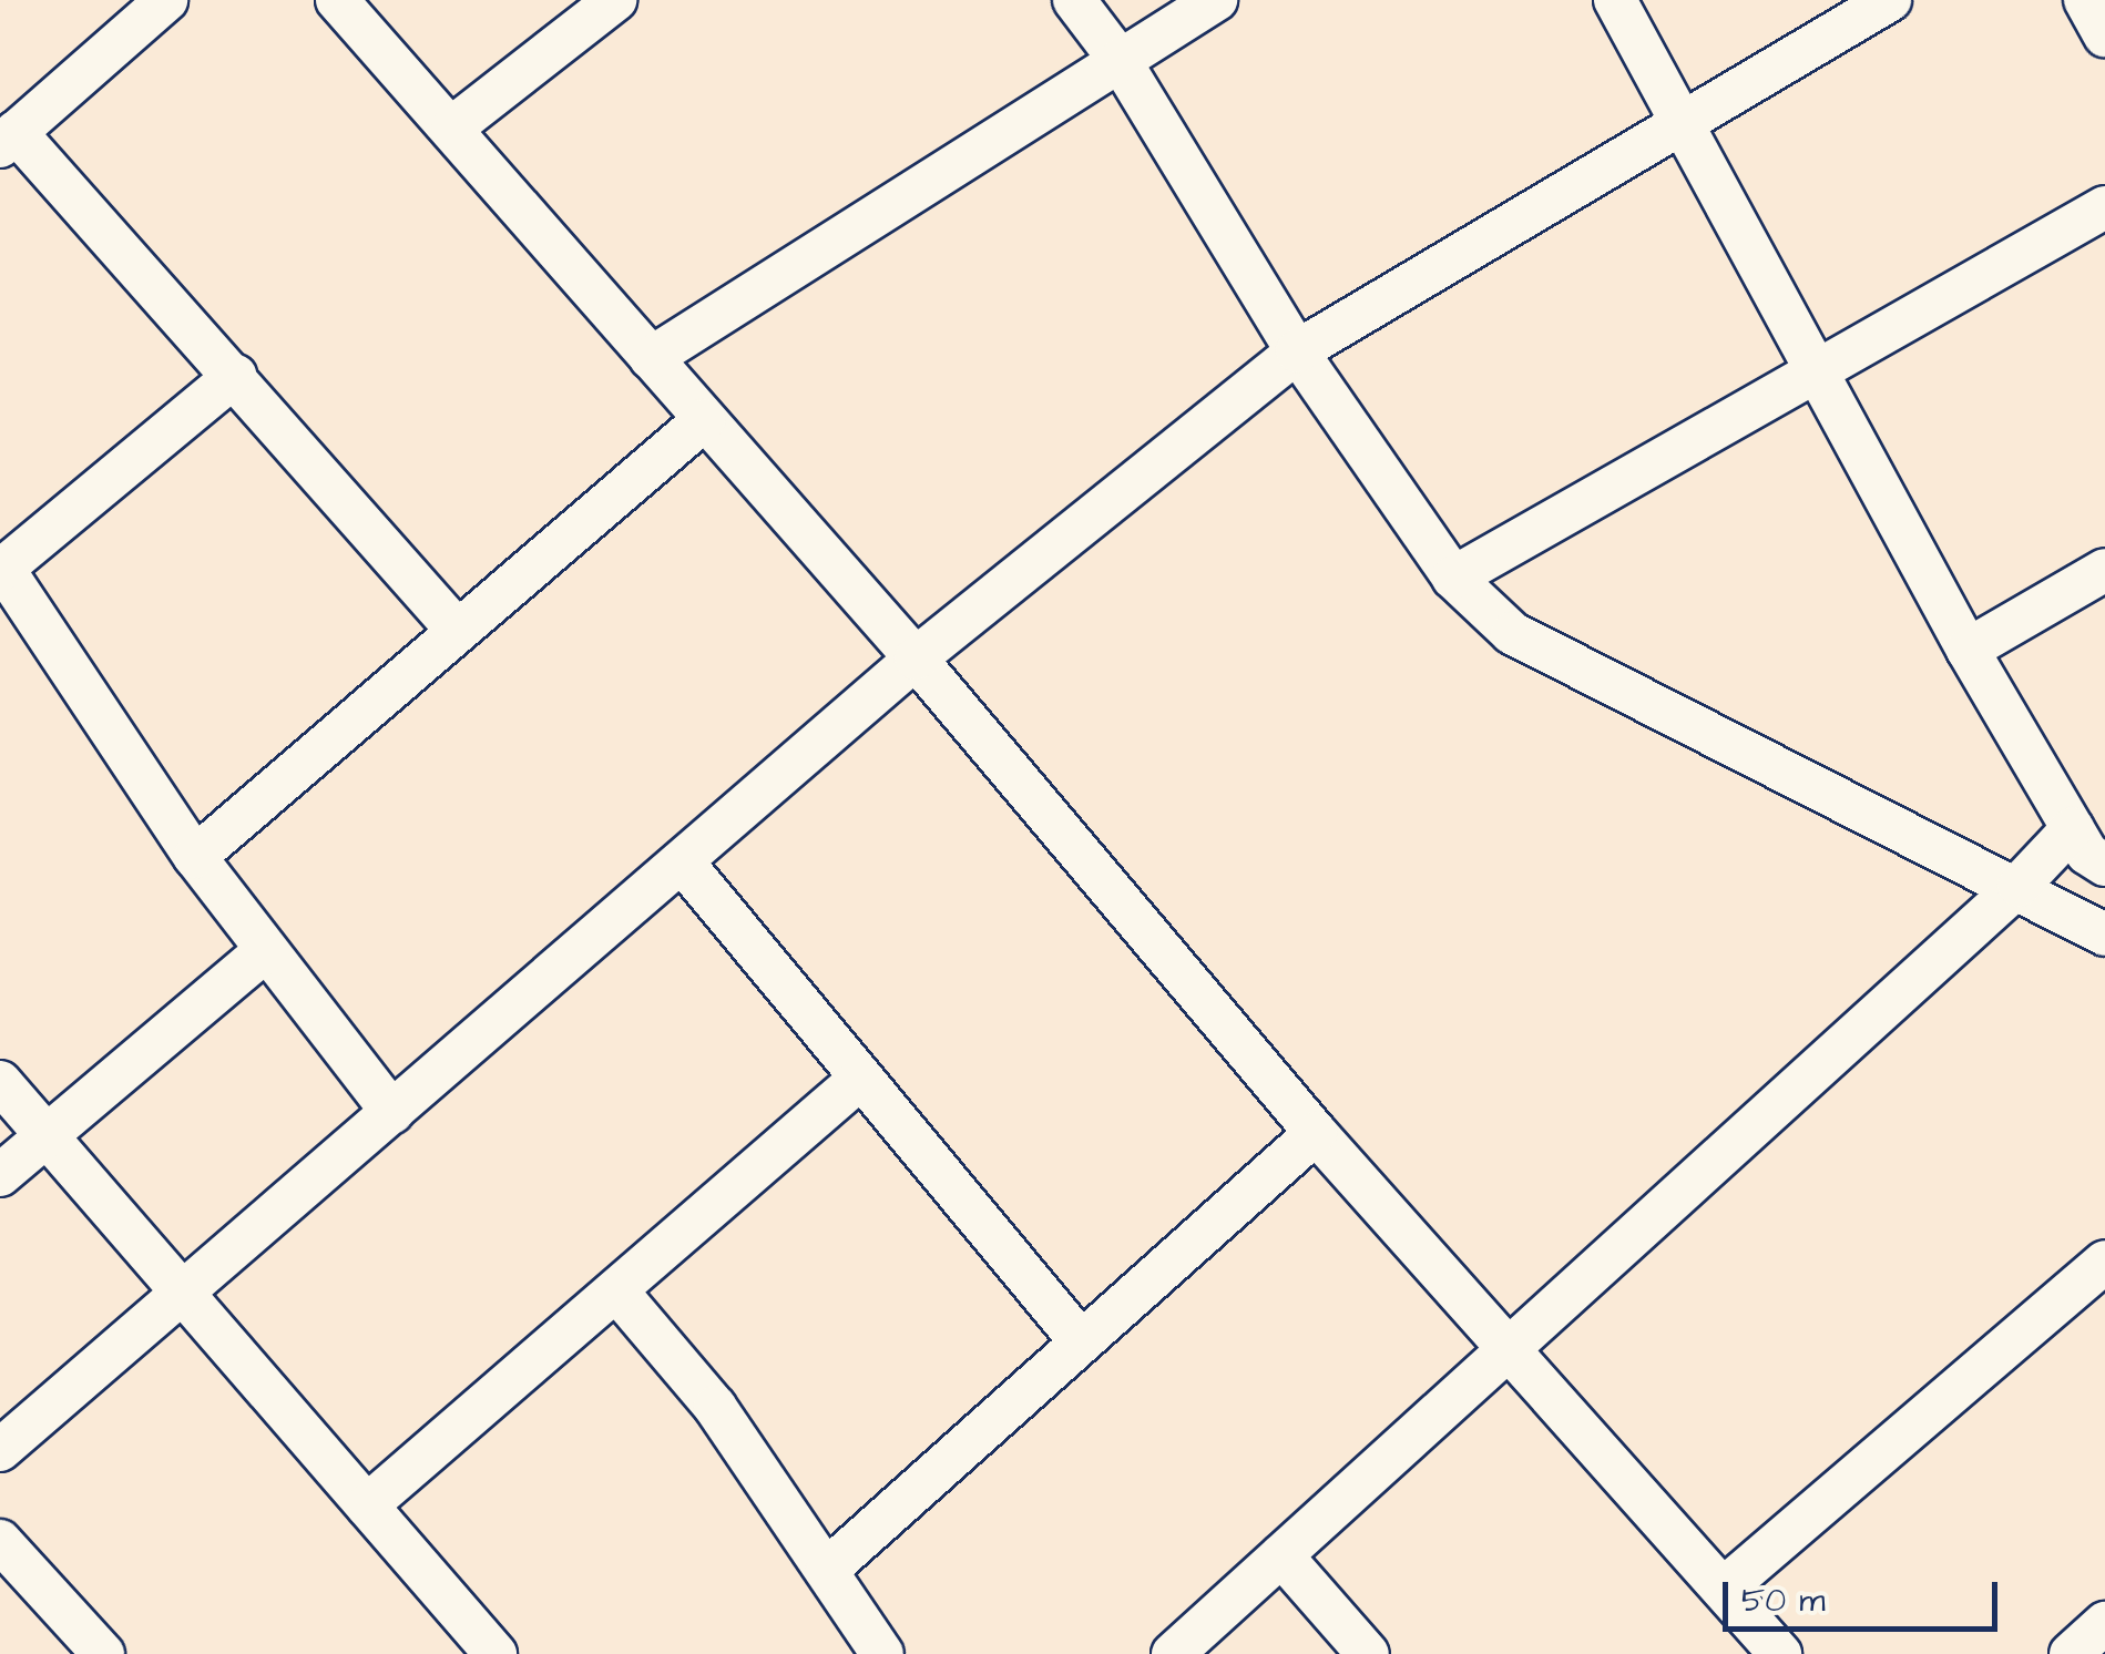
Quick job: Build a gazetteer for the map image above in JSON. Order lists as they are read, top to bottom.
{
  "scale_bar": "50 m"
}
